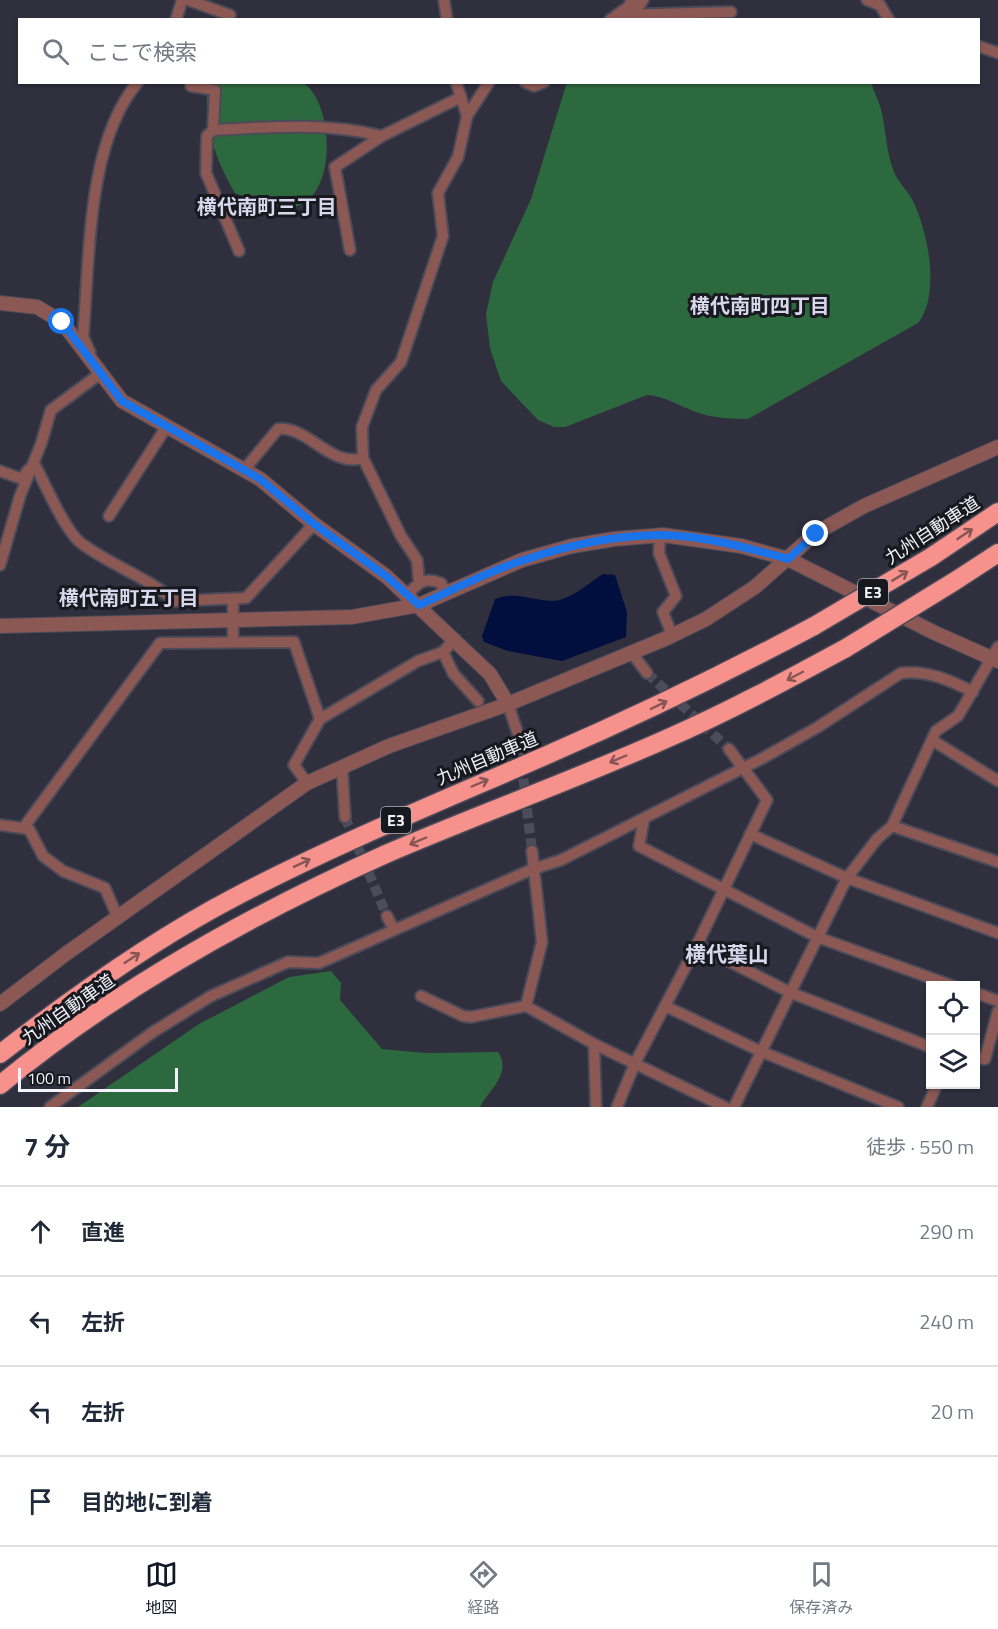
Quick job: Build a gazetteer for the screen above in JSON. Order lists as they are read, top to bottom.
{
  "streets": {
    "highway": ["九州自動車道", "E3"]
  },
  "districts": [
    "横代南町三丁目",
    "横代南町四丁目",
    "横代南町五丁目",
    "横代葉山"
  ],
  "scale_bar": "100 m",
  "page": {
    "search": "ここで検索",
    "scale": "100 m",
    "heading": ["7 分", "徒歩 · 550 m"],
    "list": [
      ["直進", "290 m"],
      ["左折", "240 m"],
      ["左折", "20 m"],
      "目的地に到着"
    ],
    "nav": ["地図", "経路", "保存済み"]
  }
}
